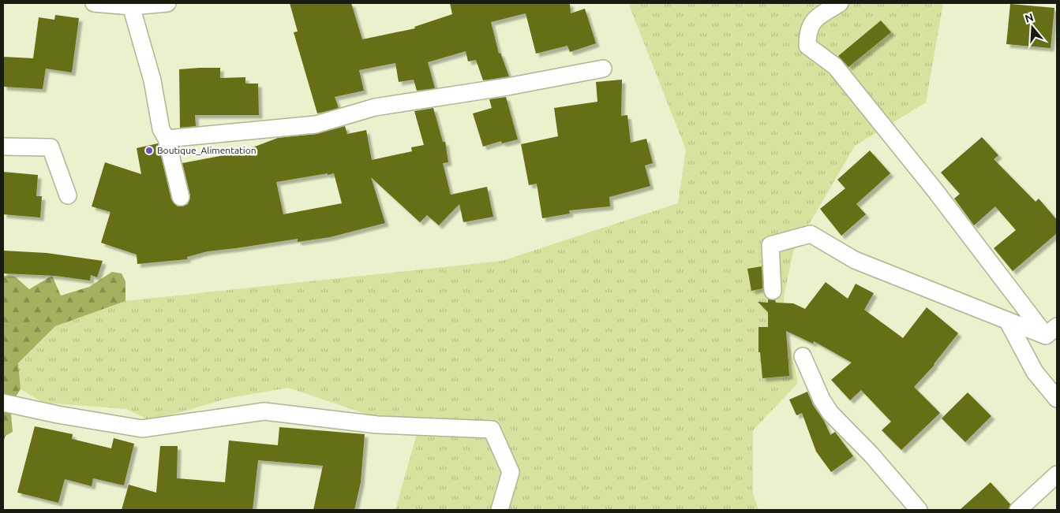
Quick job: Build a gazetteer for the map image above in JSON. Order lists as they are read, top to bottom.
{
  "places": ["Boutique_Alimentation"],
  "north": "top"
}
